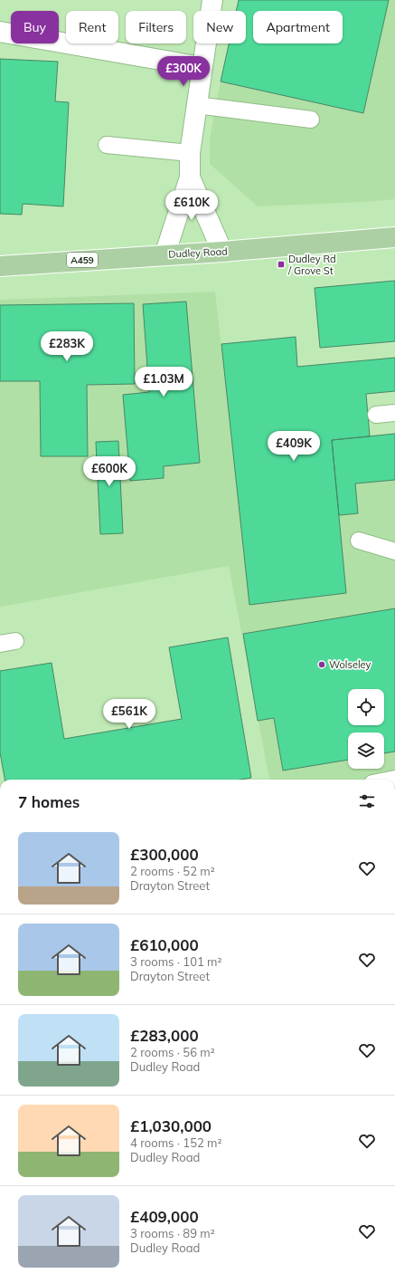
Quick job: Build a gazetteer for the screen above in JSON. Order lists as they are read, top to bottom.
{
  "streets": {
    "main road": ["Dudley Road", "A459"]
  },
  "places": {
    "transit": ["Dudley Rd / Grove St"],
    "other": ["Wolseley"]
  },
  "page": {
    "chip": [
      "Buy",
      "Rent",
      "Filters",
      "New",
      "Apartment"
    ],
    "price": [
      "£300K",
      "£610K",
      "£283K",
      "£1.03M",
      "£409K",
      "£600K",
      "£561K"
    ],
    "heading": "7 homes",
    "list": [
      {
        "name": "£300,000",
        "note": "2 rooms · 52 m² · Drayton Street"
      },
      {
        "name": "£610,000",
        "note": "3 rooms · 101 m² · Drayton Street"
      },
      {
        "name": "£283,000",
        "note": "2 rooms · 56 m² · Dudley Road"
      },
      {
        "name": "£1,030,000",
        "note": "4 rooms · 152 m² · Dudley Road"
      },
      {
        "name": "£409,000",
        "note": "3 rooms · 89 m² · Dudley Road"
      }
    ]
  }
}
